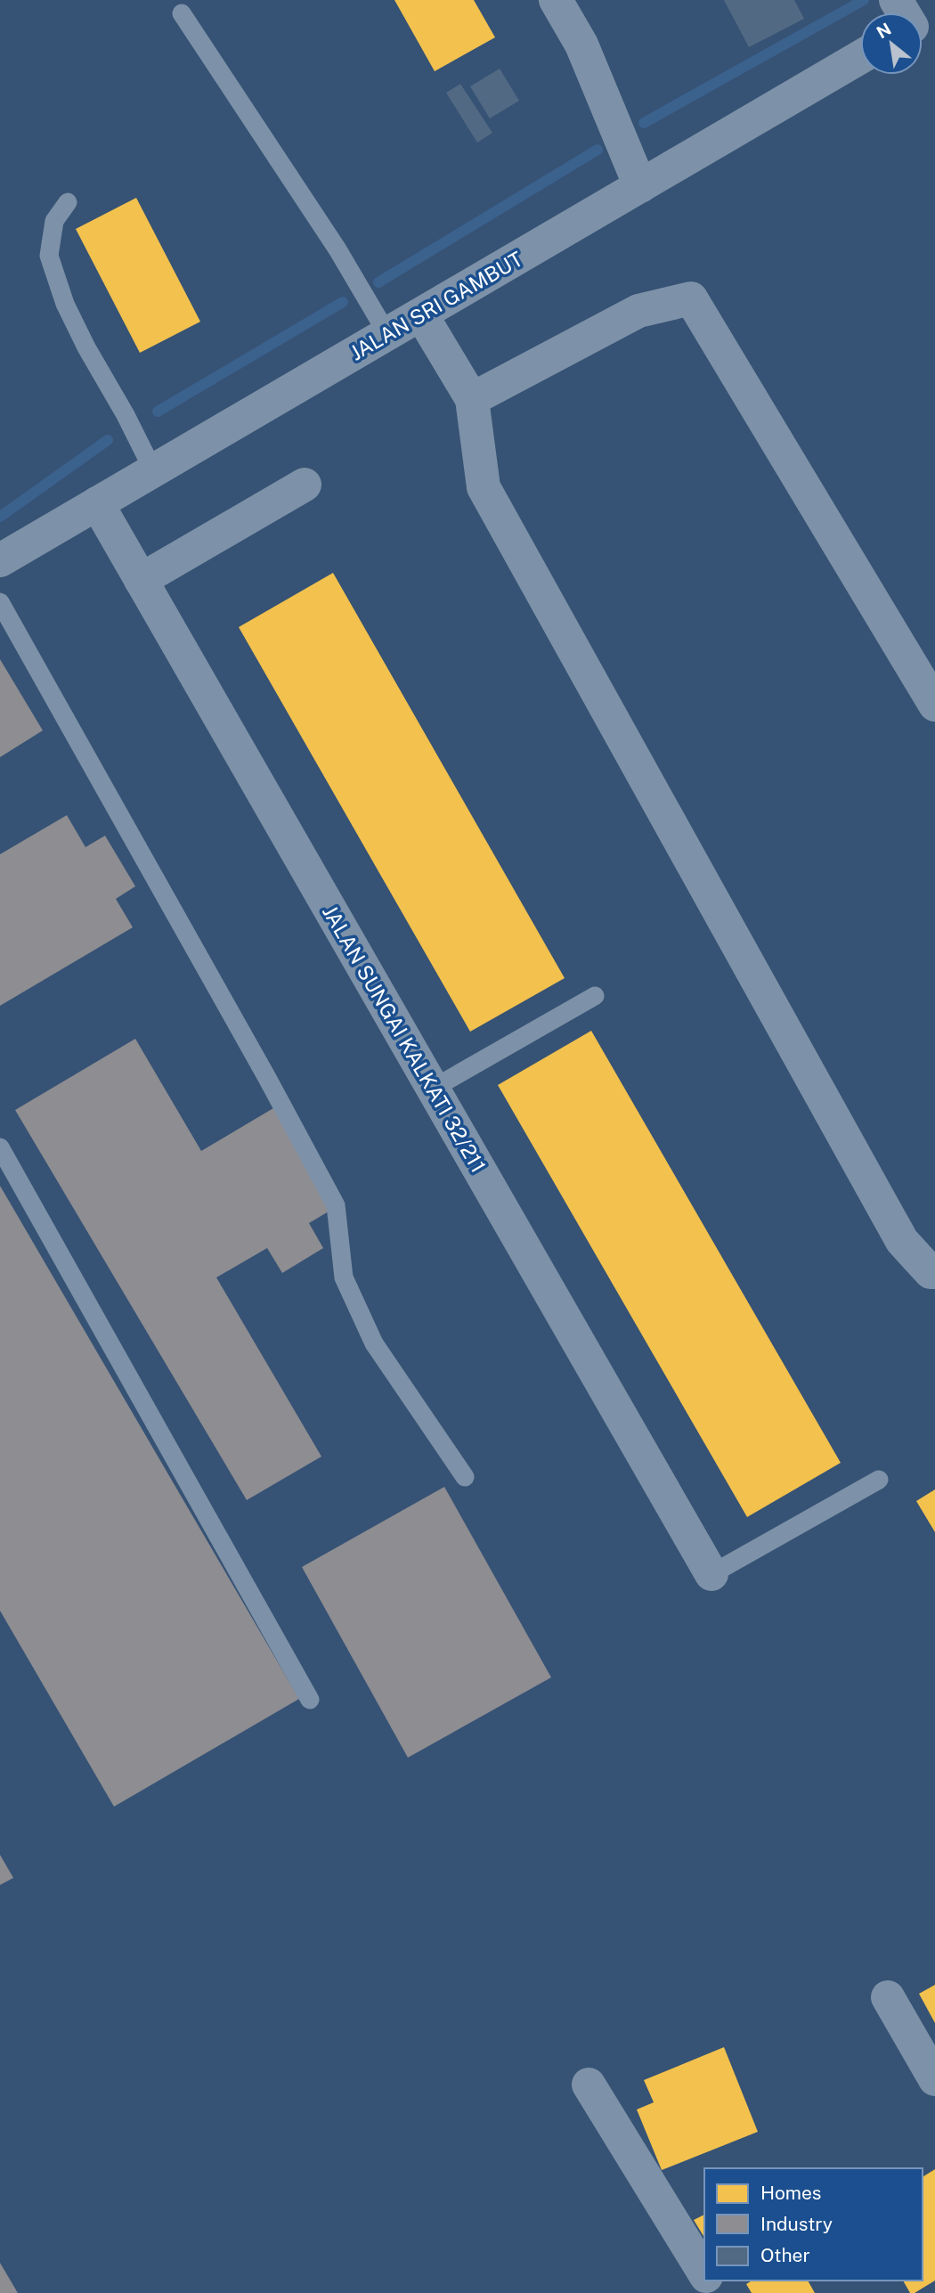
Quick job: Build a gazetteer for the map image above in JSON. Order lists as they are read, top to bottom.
{
  "streets": {
    "street": ["JALAN SRI GAMBUT", "JALAN SUNGAI KALKATI 32/211"]
  },
  "crossings": [
    ["JALAN SRI GAMBUT", "JALAN SUNGAI KALKATI 32/211"]
  ],
  "legend": ["Homes", "Industry", "Other"],
  "north": "top left"
}
